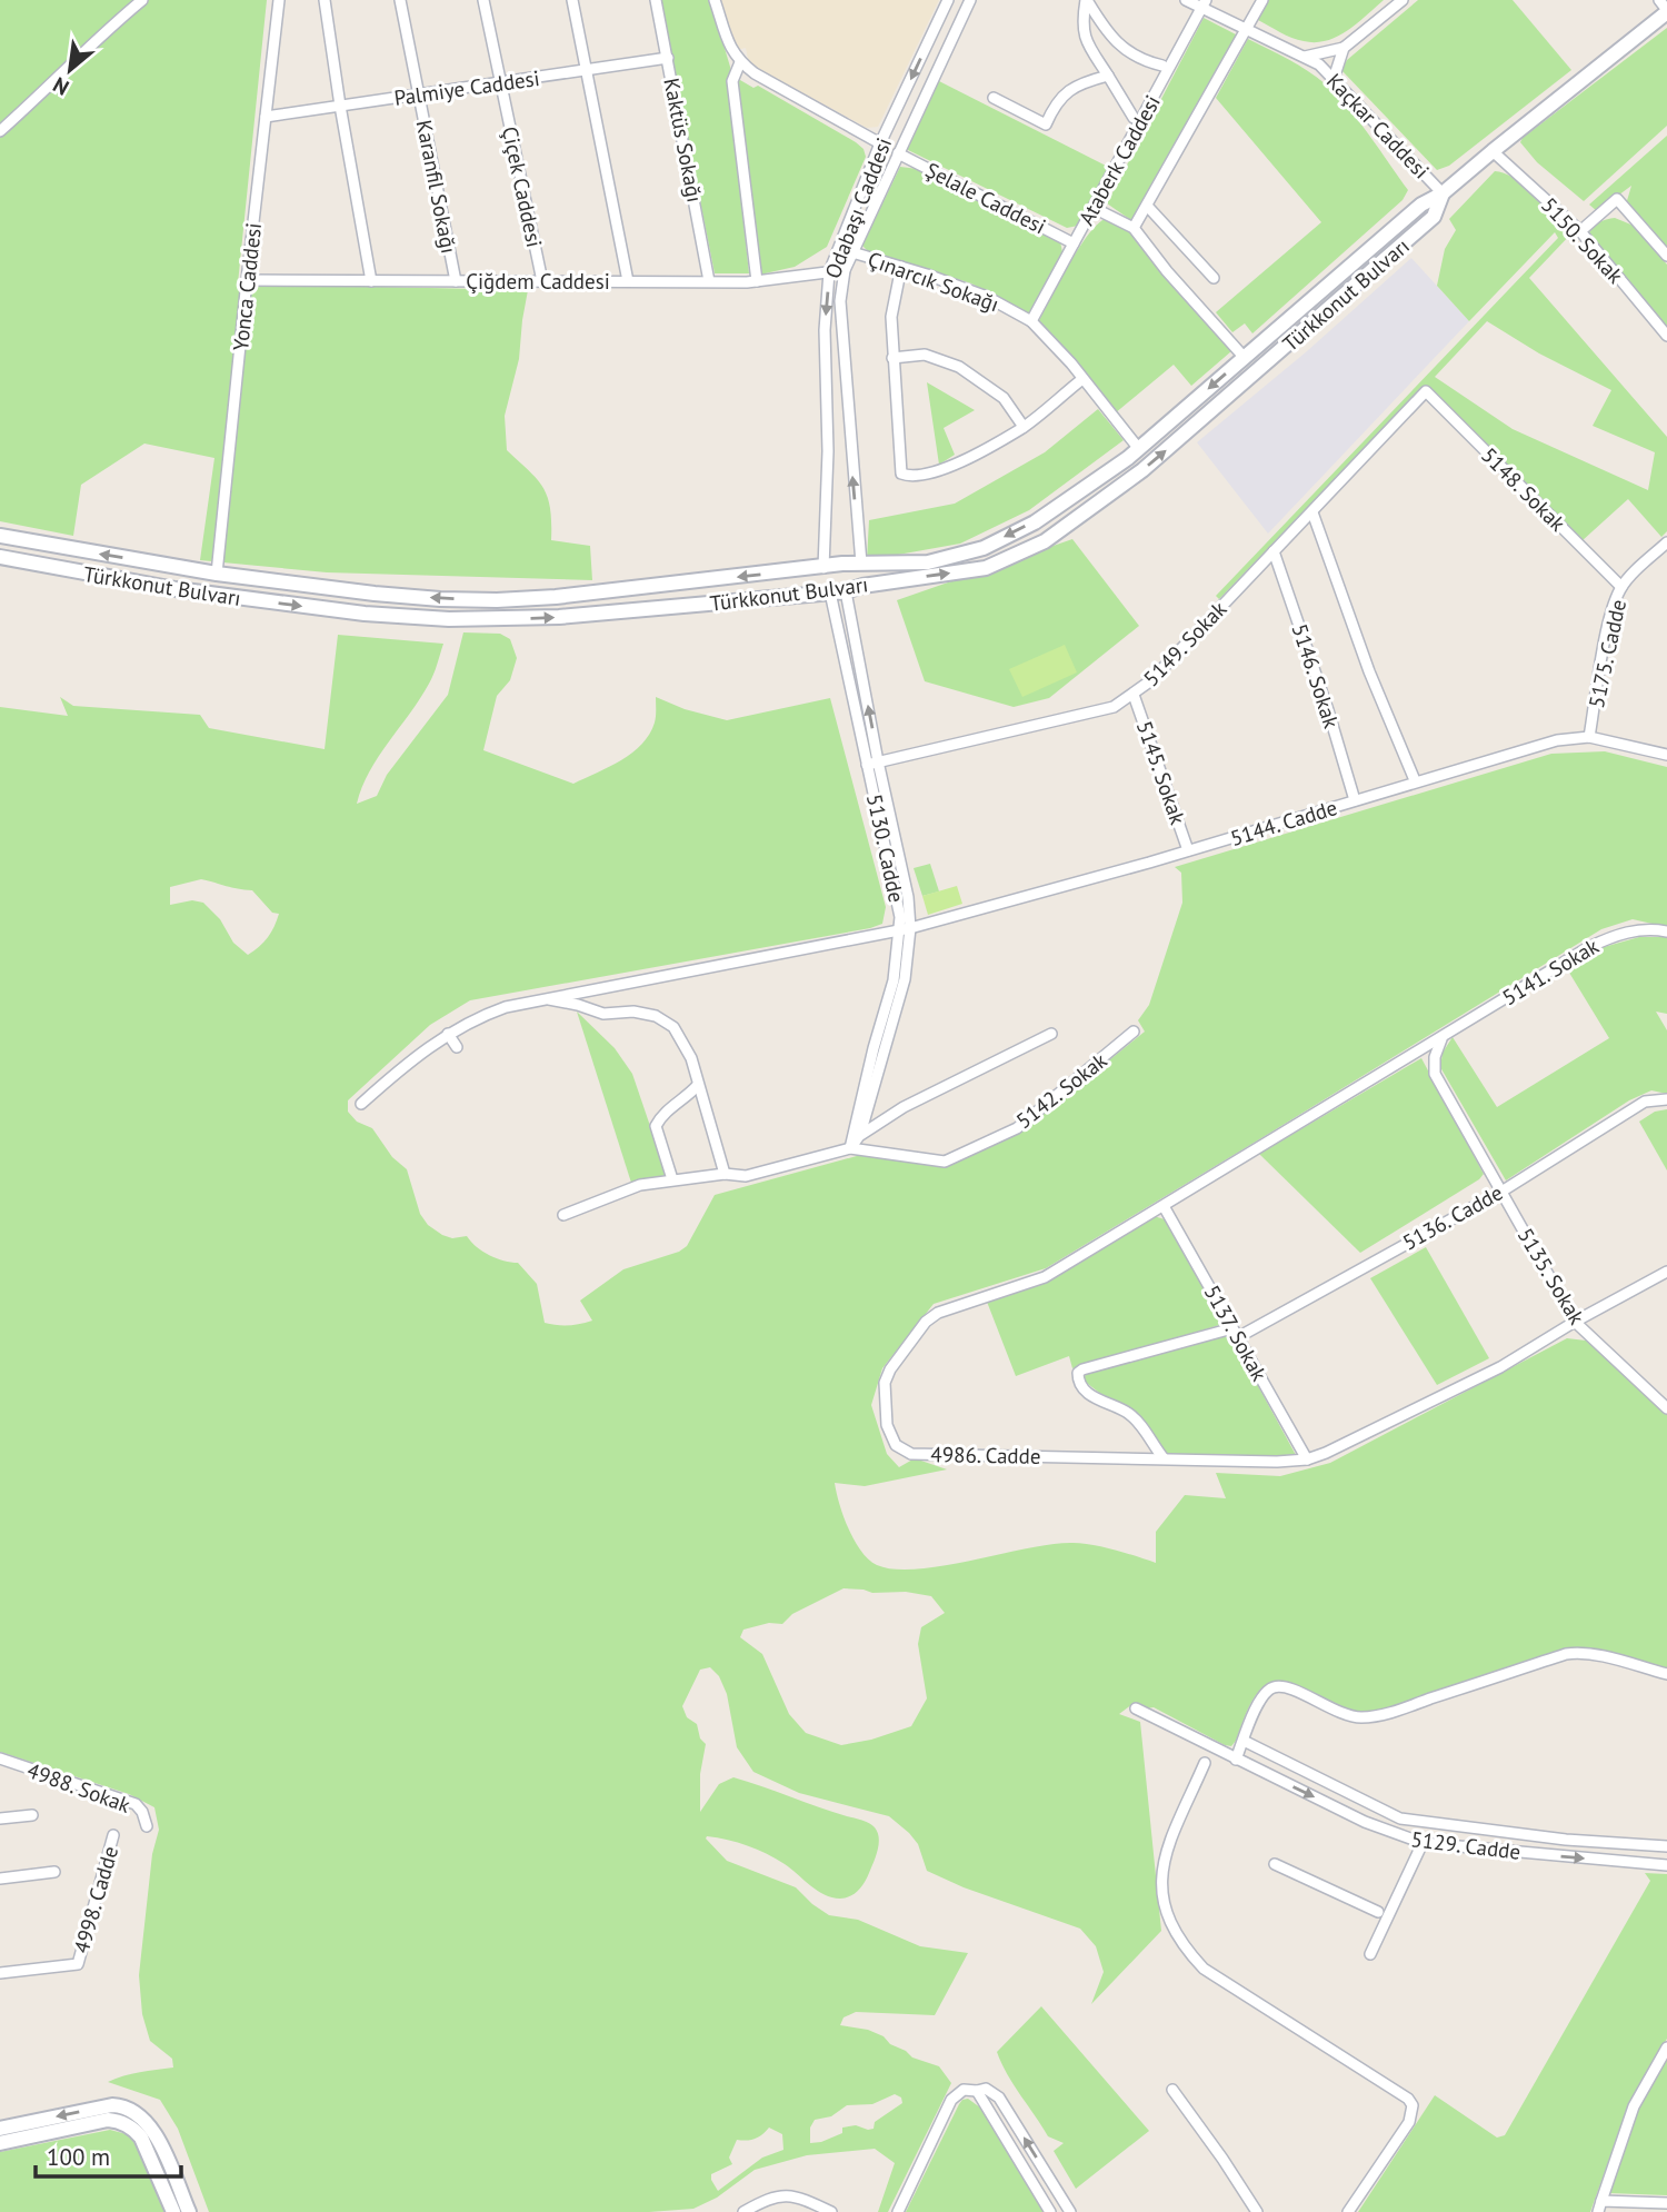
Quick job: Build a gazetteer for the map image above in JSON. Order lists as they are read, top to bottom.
{
  "streets": {
    "street": [
      "Palmiye Caddesi",
      "Kaçkar Caddesi",
      "Kaktüs Sokağı",
      "Ataberk Caddesi",
      "Karanfil Sokağı",
      "Çiçek Caddesi",
      "Şelale Caddesi",
      "Odabaşı Caddesi",
      "5150. Sokak",
      "Çiğdem Caddesi",
      "Çınarcık Sokağı",
      "Yonca Caddesi",
      "Türkkonut Bulvarı",
      "5148. Sokak",
      "5149. Sokak",
      "5175. Cadde",
      "5146. Sokak",
      "5145. Sokak",
      "5144. Cadde",
      "5130. Cadde",
      "5141. Sokak",
      "5142. Sokak",
      "5136. Cadde",
      "5135. Sokak",
      "5137. Sokak",
      "4986. Cadde",
      "4988. Sokak",
      "5129. Cadde",
      "4998. Cadde"
    ]
  },
  "crossings": [
    ["Palmiye Caddesi", "Kaktüs Sokağı"],
    ["Palmiye Caddesi", "Karanfil Sokağı"],
    ["Palmiye Caddesi", "Çiçek Caddesi"],
    ["Palmiye Caddesi", "Yonca Caddesi"],
    ["Kaçkar Caddesi", "Ataberk Caddesi"],
    ["Kaçkar Caddesi", "Türkkonut Bulvarı"],
    ["Kaktüs Sokağı", "Çiğdem Caddesi"],
    ["Ataberk Caddesi", "Şelale Caddesi"],
    ["Ataberk Caddesi", "Çınarcık Sokağı"],
    ["Karanfil Sokağı", "Çiğdem Caddesi"],
    ["Çiçek Caddesi", "Çiğdem Caddesi"],
    ["Şelale Caddesi", "Odabaşı Caddesi"],
    ["Odabaşı Caddesi", "Çiğdem Caddesi"],
    ["Odabaşı Caddesi", "Çınarcık Sokağı"],
    ["Odabaşı Caddesi", "Türkkonut Bulvarı"],
    ["5150. Sokak", "Türkkonut Bulvarı"],
    ["Çiğdem Caddesi", "Yonca Caddesi"],
    ["Çınarcık Sokağı", "Türkkonut Bulvarı"],
    ["Yonca Caddesi", "Türkkonut Bulvarı"],
    ["Türkkonut Bulvarı", "5130. Cadde"],
    ["5148. Sokak", "5149. Sokak"],
    ["5148. Sokak", "5175. Cadde"],
    ["5149. Sokak", "5146. Sokak"],
    ["5149. Sokak", "5145. Sokak"],
    ["5149. Sokak", "5130. Cadde"],
    ["5175. Cadde", "5144. Cadde"],
    ["5146. Sokak", "5144. Cadde"],
    ["5145. Sokak", "5144. Cadde"],
    ["5144. Cadde", "5130. Cadde"],
    ["5130. Cadde", "5142. Sokak"],
    ["5141. Sokak", "5135. Sokak"],
    ["5141. Sokak", "4986. Cadde"],
    ["5136. Cadde", "5135. Sokak"],
    ["5136. Cadde", "5137. Sokak"],
    ["5136. Cadde", "4986. Cadde"],
    ["5135. Sokak", "4986. Cadde"],
    ["5137. Sokak", "4986. Cadde"]
  ],
  "scale_bar": "100 m",
  "north": "bottom left"
}
